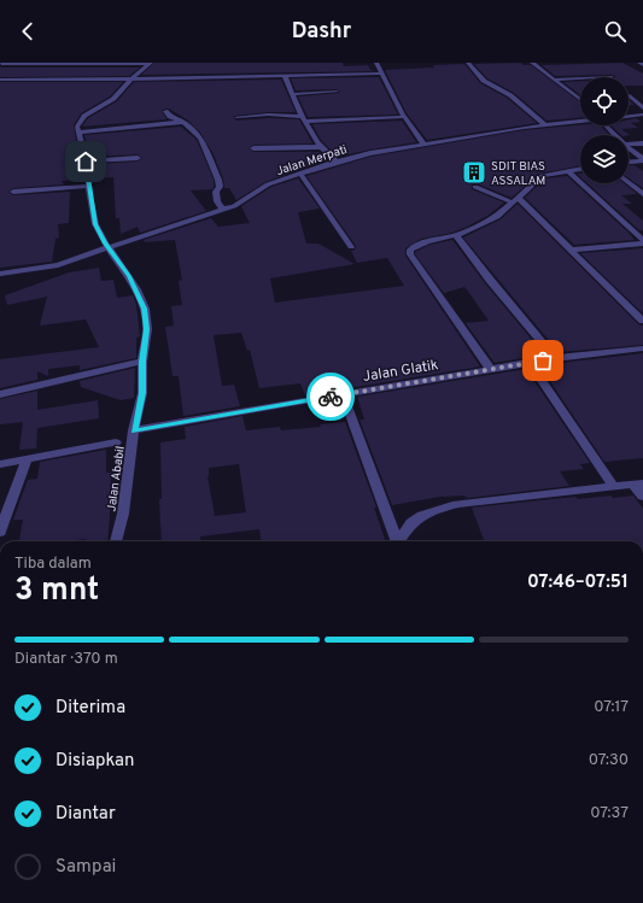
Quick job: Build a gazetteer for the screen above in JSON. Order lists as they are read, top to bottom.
{
  "streets": {
    "street": ["Jalan Merpati", "Jalan Glatik", "Jalan Ababil"]
  },
  "crossings": [
    ["Jalan Merpati", "Jalan Ababil"],
    ["Jalan Glatik", "Jalan Ababil"]
  ],
  "places": {
    "building": ["SDIT BIAS ASSALAM"]
  },
  "page": {
    "header": "Dashr",
    "heading": ["3 mnt", "Tiba dalam", "07:46–07:51"],
    "bar": "Diantar · 370 m",
    "list": [
      ["Diterima", "07:17"],
      ["Disiapkan", "07:30"],
      ["Diantar", "07:37"],
      "Sampai"
    ]
  }
}
